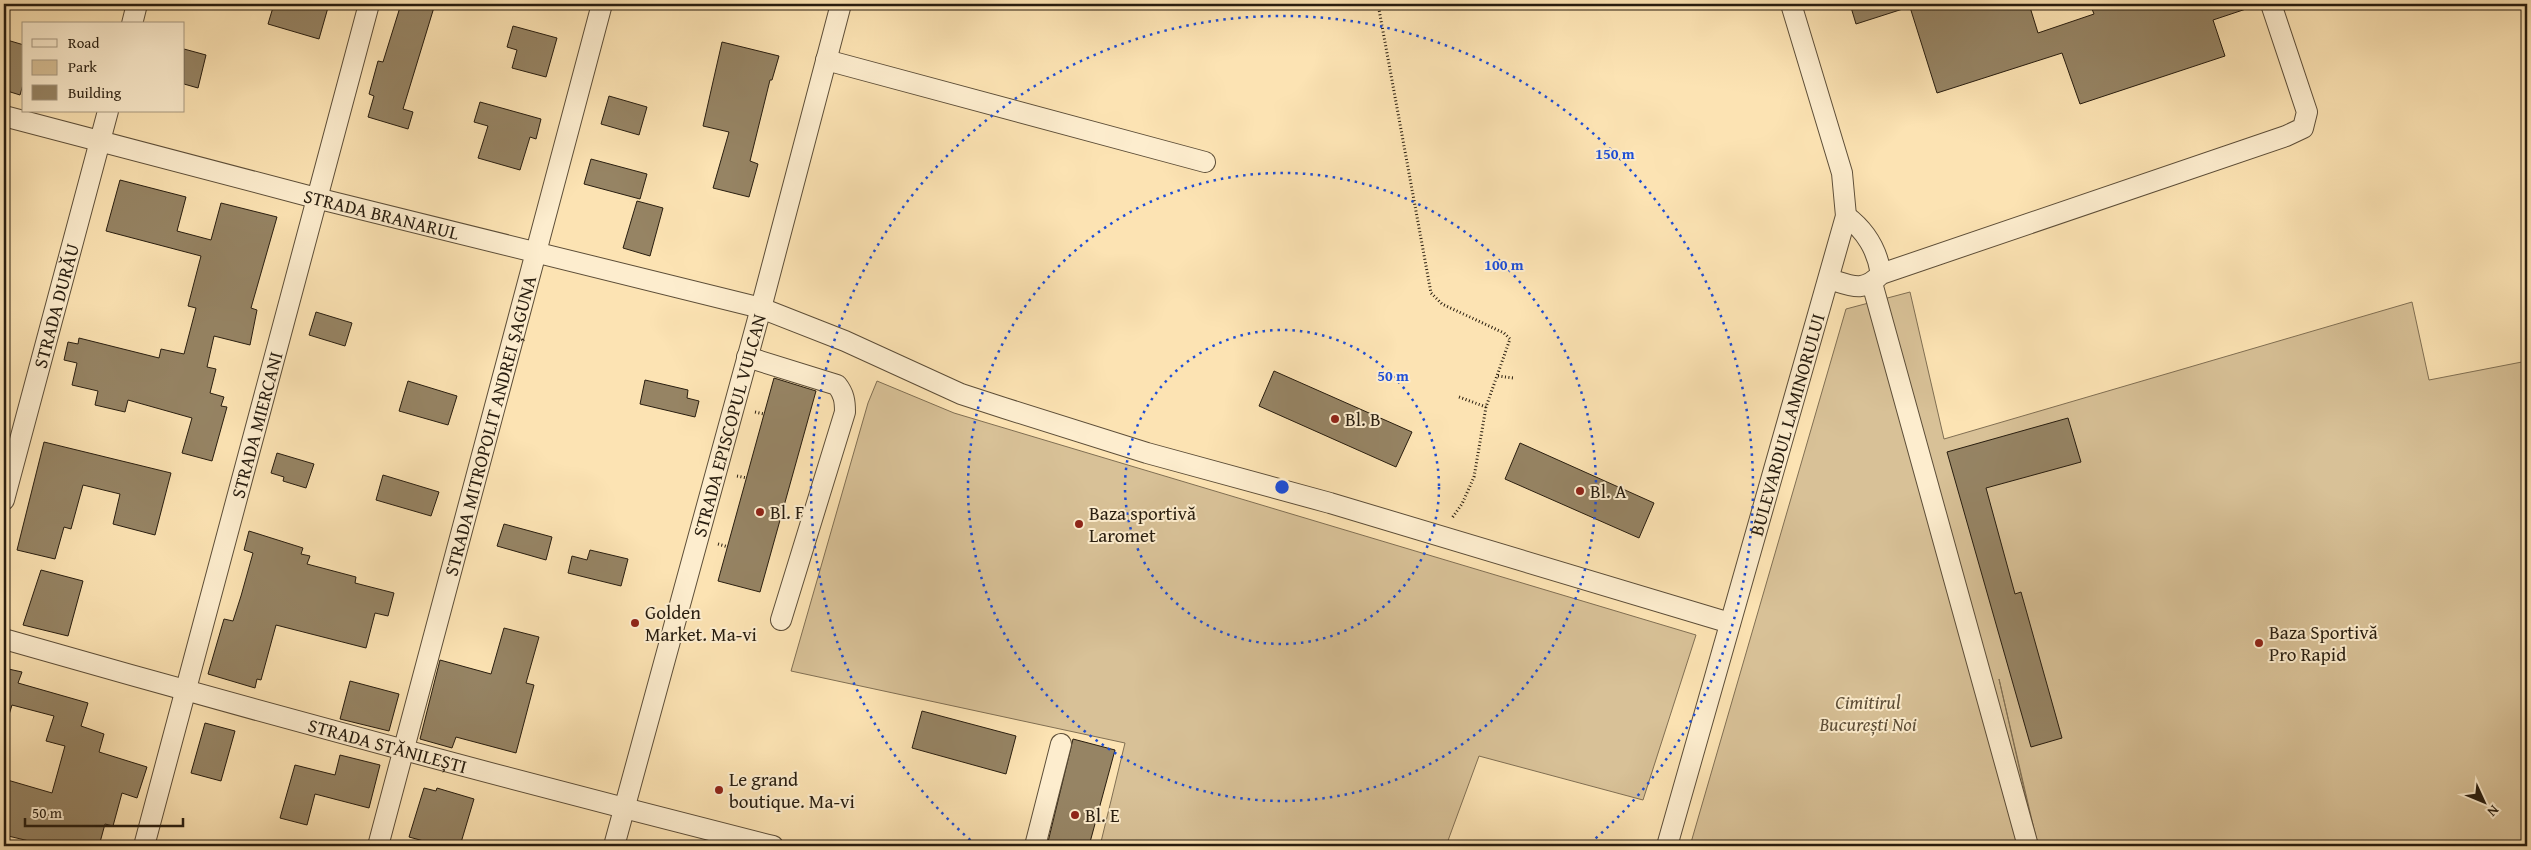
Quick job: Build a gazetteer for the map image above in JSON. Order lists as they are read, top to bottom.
{
  "streets": {
    "street": [
      "STRADA BRANARUL",
      "STRADA DURĂU",
      "STRADA MIERCANI",
      "STRADA MITROPOLIT ANDREI ȘAGUNA",
      "STRADA EPISCOPUL VULCAN",
      "BULEVARDUL LAMINORULUI",
      "STRADA STĂNILEȘTI"
    ]
  },
  "crossings": [
    ["STRADA BRANARUL", "STRADA DURĂU"],
    ["STRADA BRANARUL", "STRADA MIERCANI"],
    ["STRADA BRANARUL", "STRADA MITROPOLIT ANDREI ȘAGUNA"],
    ["STRADA BRANARUL", "STRADA EPISCOPUL VULCAN"],
    ["STRADA BRANARUL", "BULEVARDUL LAMINORULUI"],
    ["STRADA MIERCANI", "STRADA STĂNILEȘTI"],
    ["STRADA MITROPOLIT ANDREI ȘAGUNA", "STRADA STĂNILEȘTI"],
    ["STRADA EPISCOPUL VULCAN", "STRADA STĂNILEȘTI"]
  ],
  "parks": ["Cimitirul București Noi"],
  "places": [
    "Bl. B",
    "Bl. A",
    "Bl. F",
    "Baza sportivă Laromet",
    "Golden Market. Ma-vi",
    "Baza Sportivă Pro Rapid",
    "Le grand boutique. Ma-vi",
    "Bl. E"
  ],
  "legend": ["Road", "Park", "Building"],
  "scale_bar": "50 m",
  "north": "bottom right",
  "rings": ["150 m", "100 m", "50 m"]
}
